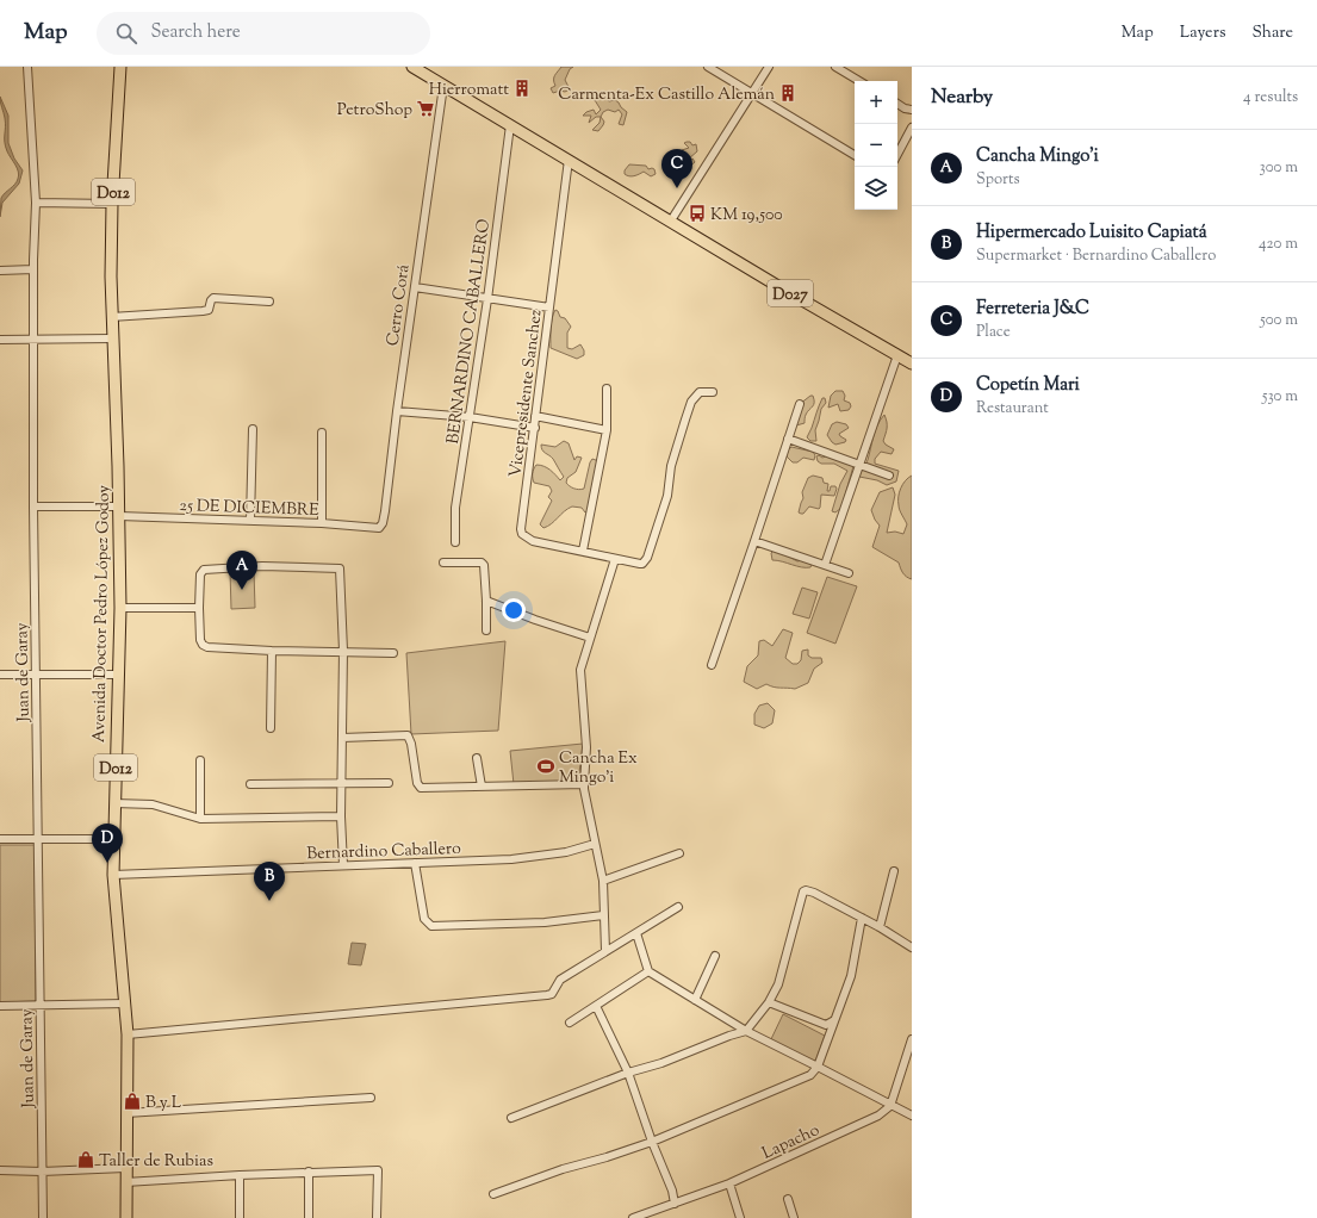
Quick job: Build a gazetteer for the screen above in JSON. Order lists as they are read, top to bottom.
{
  "streets": {
    "main road": ["D012", "D027", "Avenida Doctor Pedro López Godoy"],
    "street": [
      "Cerro Corá",
      "BERNARDINO CABALLERO",
      "Vicepresidente Sanchez",
      "25 DE DICIEMBRE",
      "Juan de Garay",
      "Bernardino Caballero",
      "Lapacho"
    ]
  },
  "crossings": [
    ["D027", "Cerro Corá"],
    ["D027", "BERNARDINO CABALLERO"],
    ["D027", "Vicepresidente Sanchez"],
    ["Cerro Corá", "25 DE DICIEMBRE"],
    ["25 DE DICIEMBRE", "Avenida Doctor Pedro López Godoy"],
    ["25 DE DICIEMBRE", "Juan de Garay"],
    ["Avenida Doctor Pedro López Godoy", "Bernardino Caballero"]
  ],
  "places": {
    "building": ["Hierromatt", "Carmenta-Ex Castillo Alemán"],
    "supermarket": ["PetroShop"],
    "bus stop": ["KM 19,500"],
    "sports": ["Cancha Ex Mingo'i"],
    "shop": ["B y L", "Taller de Rubias"]
  },
  "page": {
    "header": "Map",
    "search": "Search here",
    "nav": ["Map", "Layers", "Share"],
    "heading": ["Nearby", "4 results"],
    "map_buttons": ["+", "−"],
    "list": [
      {
        "mark": "A",
        "name": "Cancha Mingo'i",
        "note": "Sports",
        "value": "300 m"
      },
      {
        "mark": "B",
        "name": "Hipermercado Luisito Capiatá",
        "note": "Supermarket · Bernardino Caballero",
        "value": "420 m"
      },
      {
        "mark": "C",
        "name": "Ferreteria J&C",
        "note": "Place",
        "value": "500 m"
      },
      {
        "mark": "D",
        "name": "Copetín Mari",
        "note": "Restaurant",
        "value": "530 m"
      }
    ],
    "pins": [
      "C",
      "A",
      "D",
      "B"
    ]
  }
}
